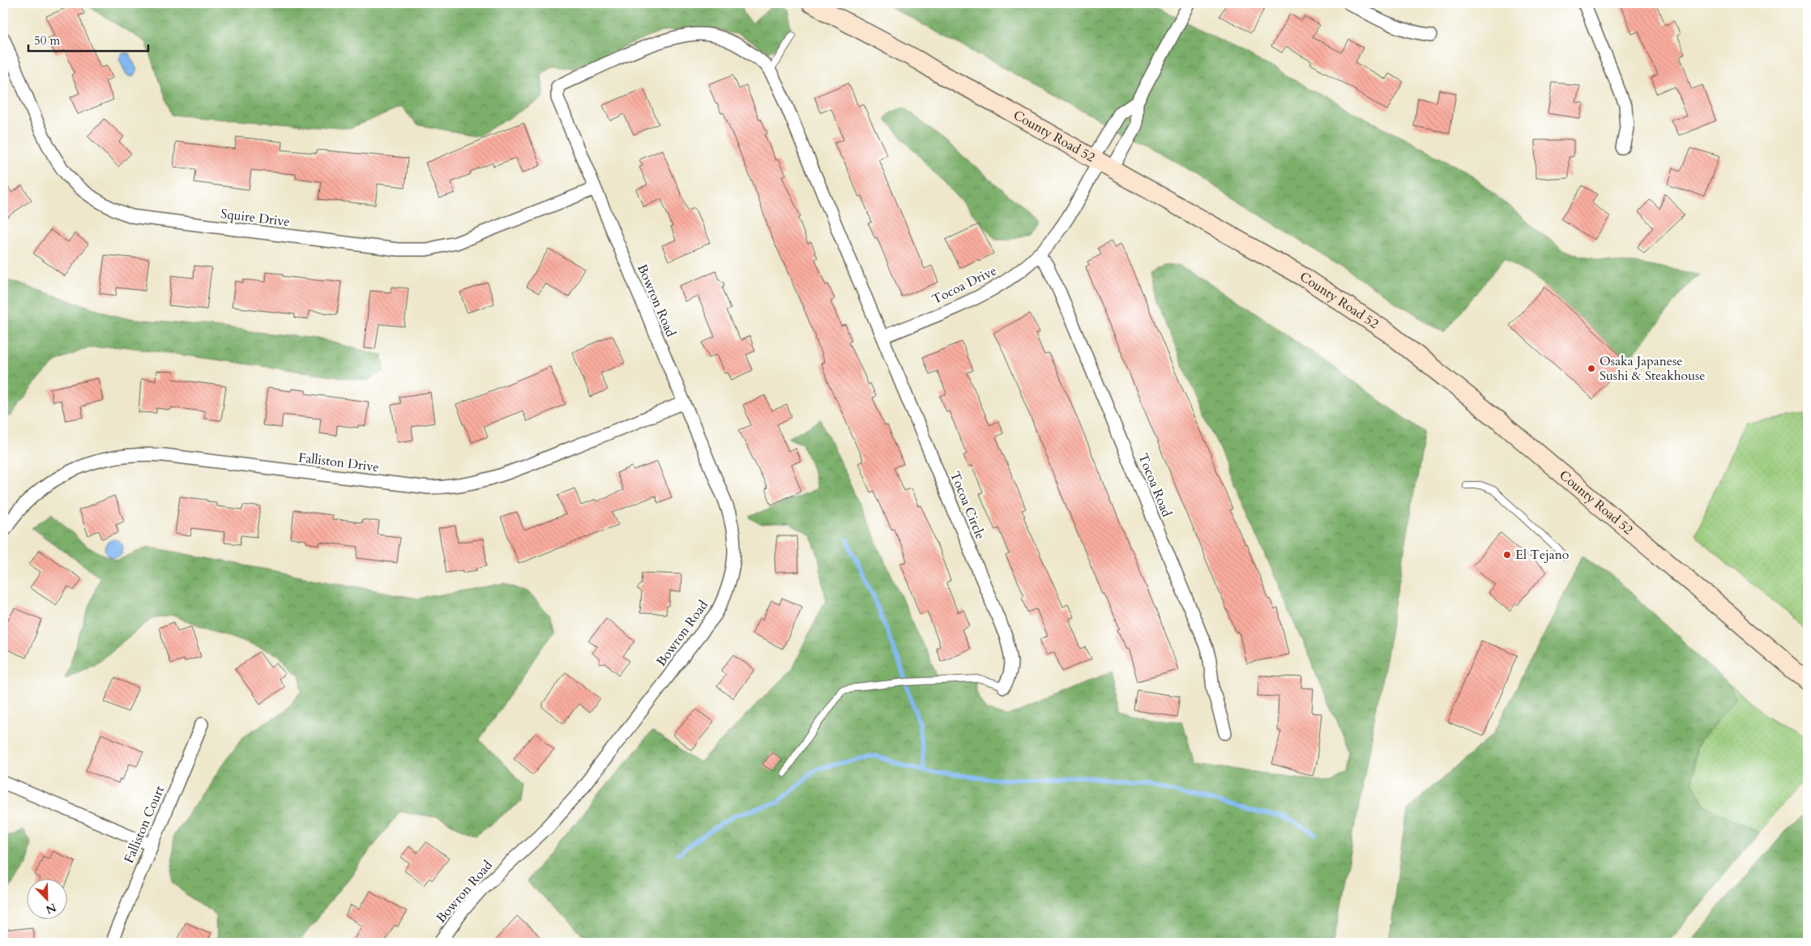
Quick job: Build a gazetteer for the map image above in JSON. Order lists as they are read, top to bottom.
{
  "streets": {
    "main road": ["County Road 52"],
    "street": [
      "Squire Drive",
      "Tocoa Drive",
      "Bowron Road",
      "Falliston Drive",
      "Tocoa Road",
      "Tocoa Circle",
      "Falliston Court"
    ]
  },
  "crossings": [
    ["County Road 52", "Tocoa Drive"],
    ["Squire Drive", "Bowron Road"],
    ["Tocoa Drive", "Bowron Road"],
    ["Tocoa Drive", "Tocoa Road"],
    ["Tocoa Drive", "Tocoa Circle"],
    ["Bowron Road", "Falliston Drive"],
    ["Bowron Road", "Tocoa Circle"]
  ],
  "places": ["Osaka Japanese Sushi & Steakhouse", "El Tejano"],
  "scale_bar": "50 m",
  "north": "bottom right"
}
